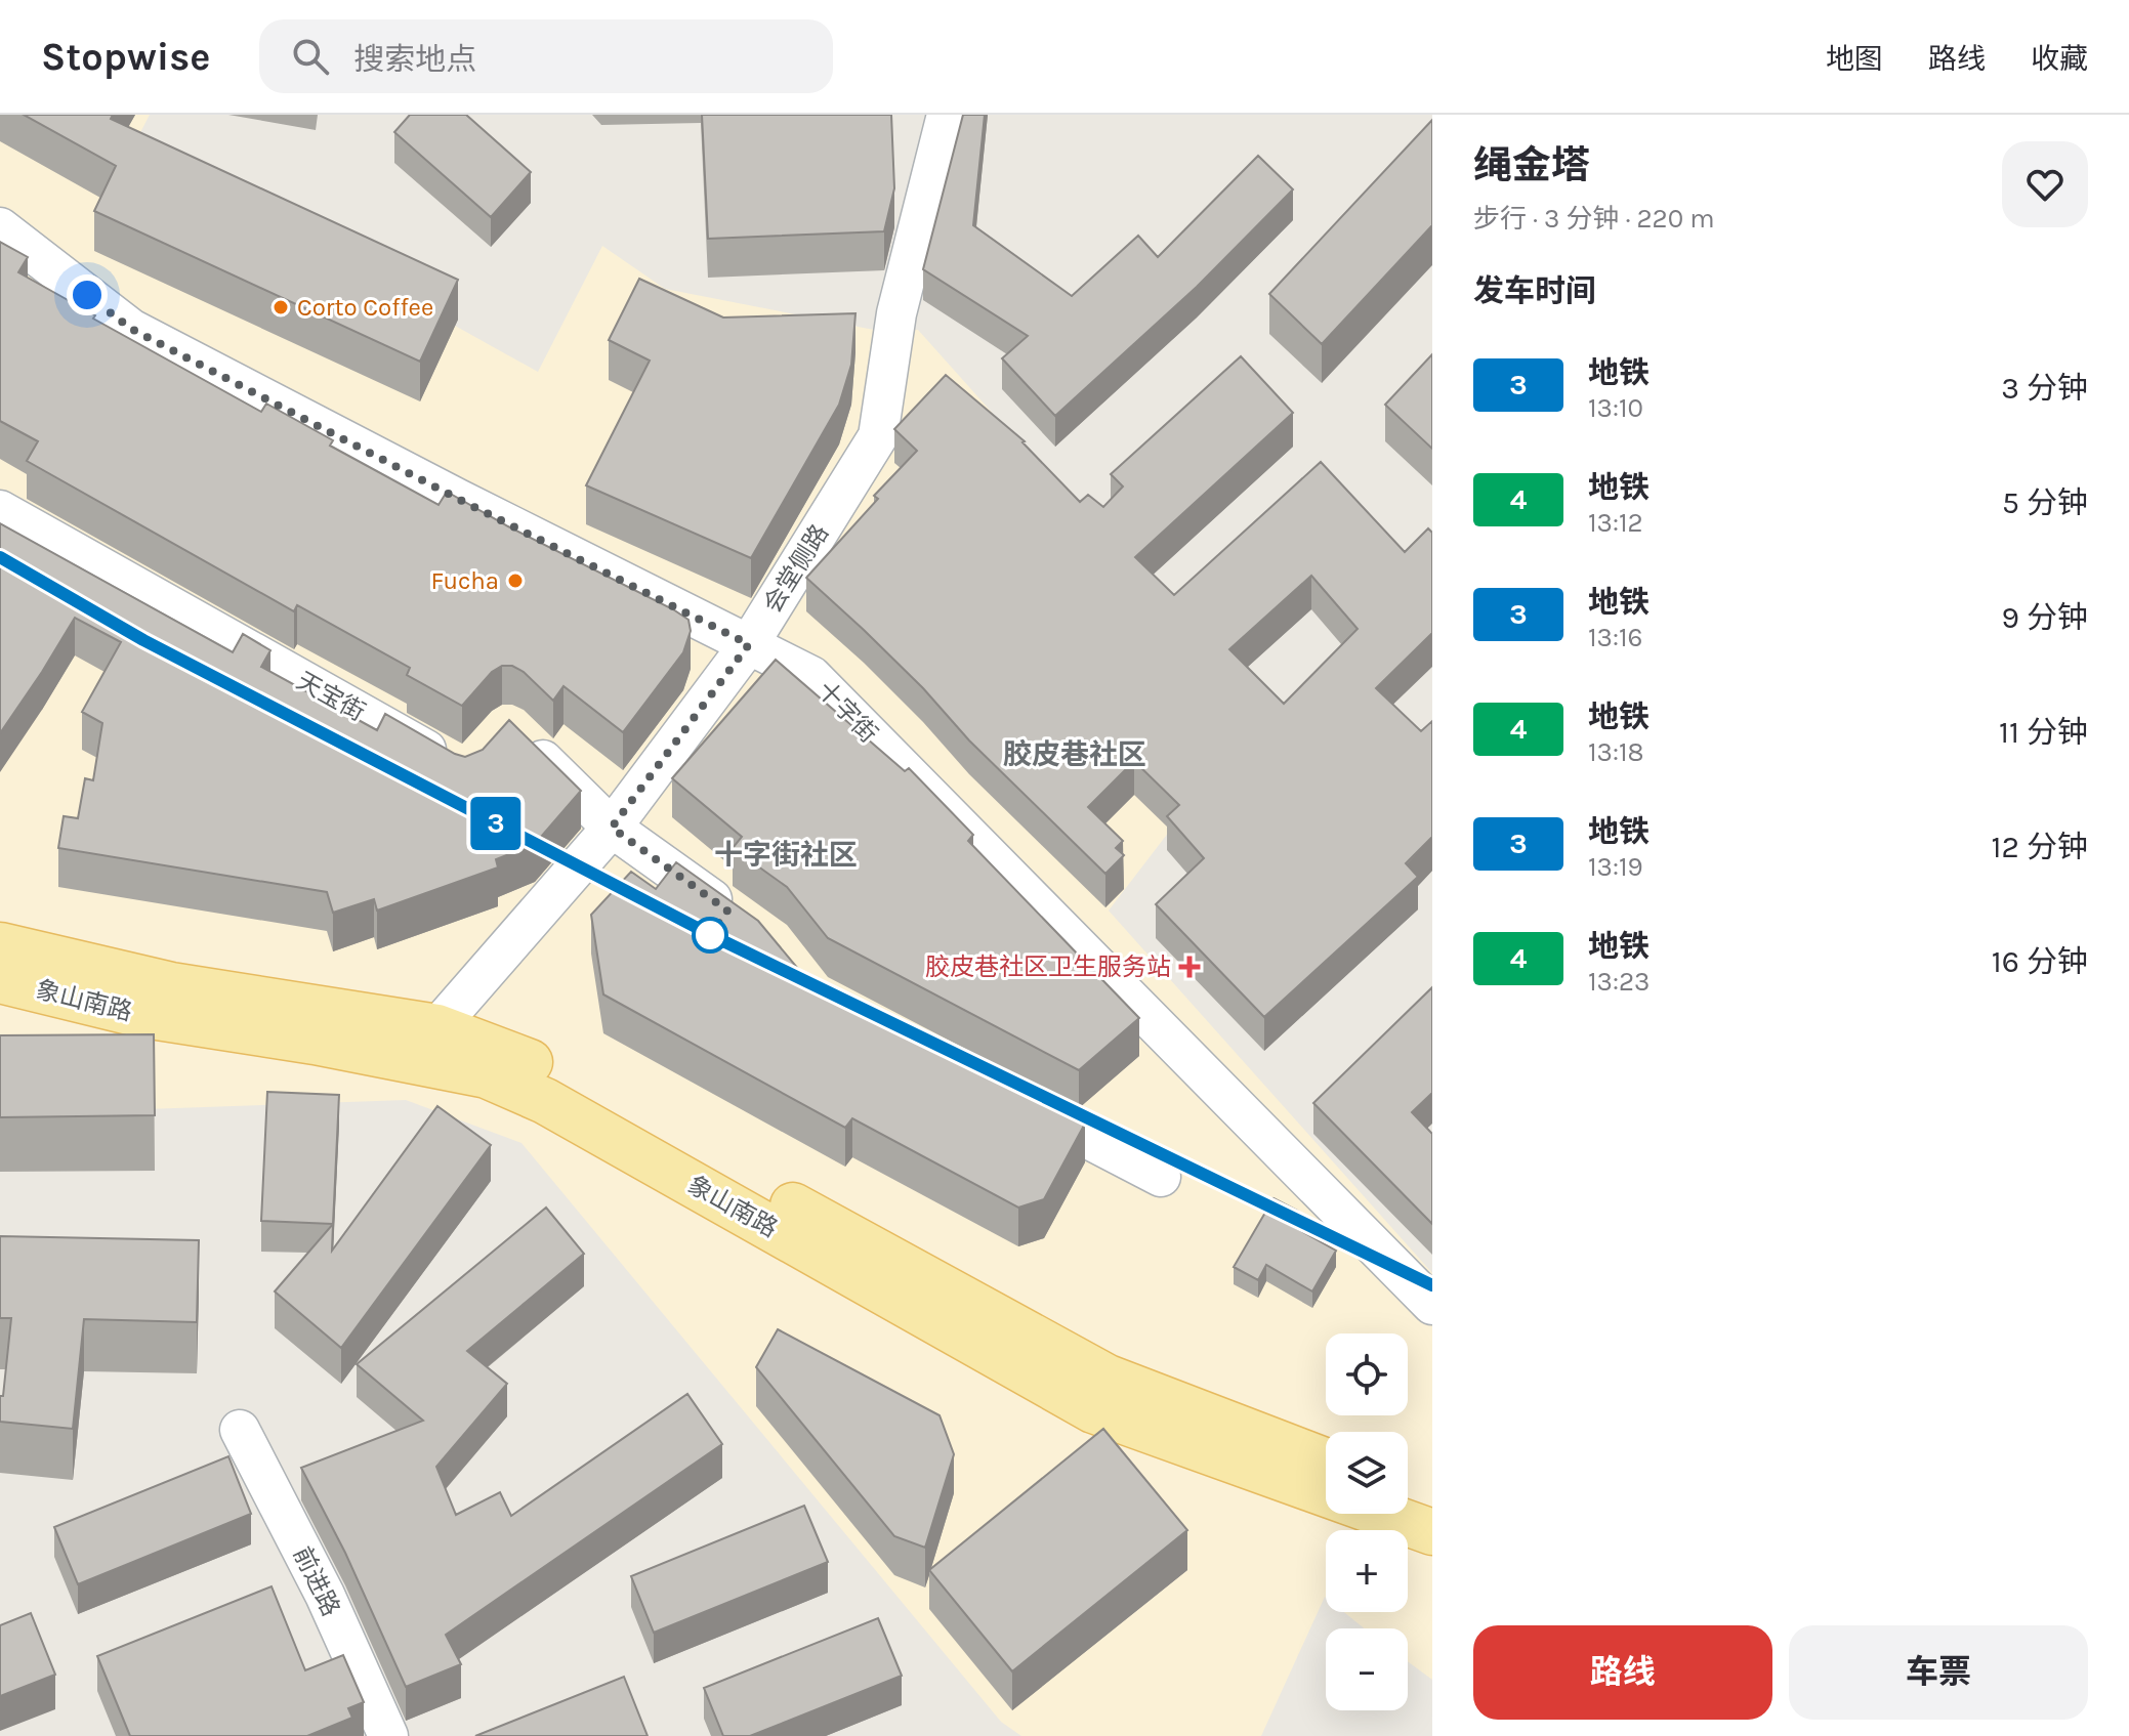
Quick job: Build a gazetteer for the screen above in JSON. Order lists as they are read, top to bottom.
{
  "streets": {
    "main road": ["象山南路"],
    "street": [
      "会堂侧路",
      "天宝街",
      "十字街",
      "前进路"
    ]
  },
  "crossings": [
    ["会堂侧路", "十字街"],
    ["会堂侧路", "象山南路"]
  ],
  "districts": ["胶皮巷社区", "十字街社区"],
  "places": {
    "other": ["Corto Coffee", "Fucha"],
    "health": ["胶皮巷社区卫生服务站"]
  },
  "lines": ["metro line 3"],
  "page": {
    "header": "Stopwise",
    "search": "搜索地点",
    "nav": ["地图", "路线", "收藏"],
    "on_map": "3",
    "heading": [
      ["绳金塔", "步行 · 3 分钟 · 220 m"],
      "发车时间"
    ],
    "list": [
      {
        "mark": "3",
        "name": "地铁",
        "note": "13:10",
        "value": "3 分钟"
      },
      {
        "mark": "4",
        "name": "地铁",
        "note": "13:12",
        "value": "5 分钟"
      },
      {
        "mark": "3",
        "name": "地铁",
        "note": "13:16",
        "value": "9 分钟"
      },
      {
        "mark": "4",
        "name": "地铁",
        "note": "13:18",
        "value": "11 分钟"
      },
      {
        "mark": "3",
        "name": "地铁",
        "note": "13:19",
        "value": "12 分钟"
      },
      {
        "mark": "4",
        "name": "地铁",
        "note": "13:23",
        "value": "16 分钟"
      }
    ],
    "map_buttons": ["+", "−"],
    "buttons": ["路线", "车票"]
  }
}
